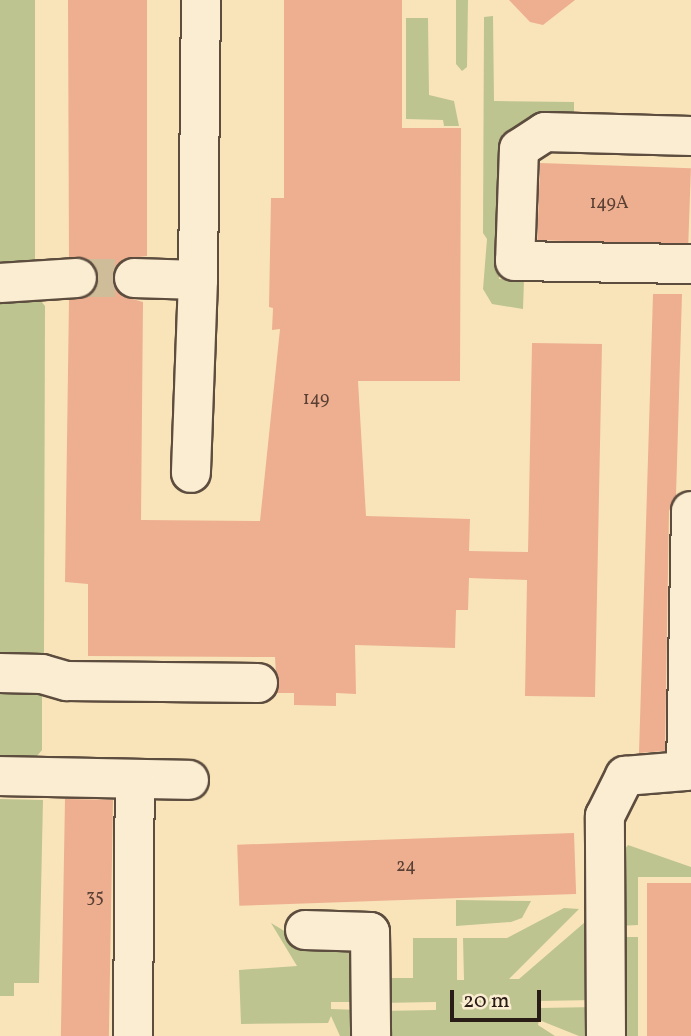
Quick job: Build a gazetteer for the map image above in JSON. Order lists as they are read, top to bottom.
{
  "house_numbers": [
    "149А",
    "149",
    "24",
    "35"
  ],
  "scale_bar": "20 m"
}
